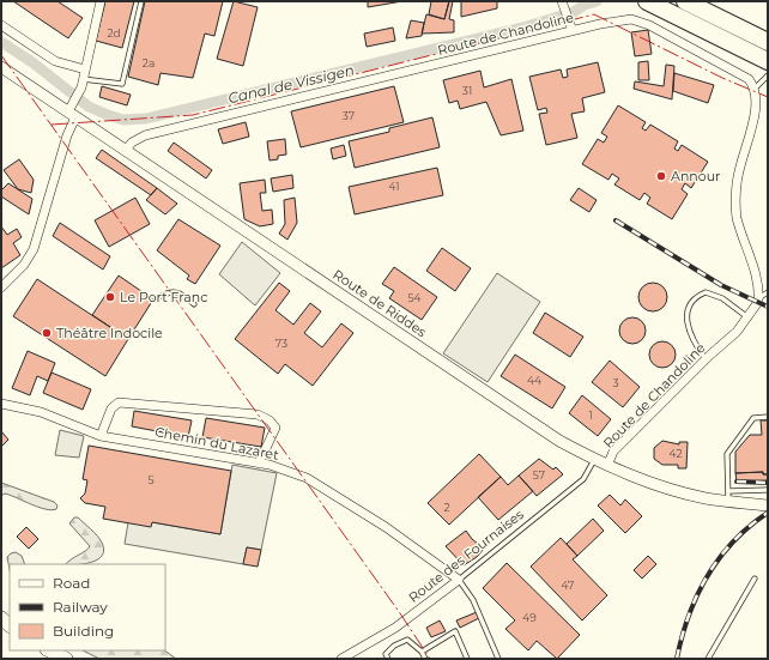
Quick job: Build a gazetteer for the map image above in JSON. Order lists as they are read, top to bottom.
{
  "streets": {
    "street": [
      "Route de Chandoline",
      "Route de Riddes",
      "Chemin du Lazaret",
      "Route des Fournaises"
    ]
  },
  "crossings": [
    ["Route de Chandoline", "Route de Riddes"],
    ["Route de Riddes", "Route des Fournaises"],
    ["Chemin du Lazaret", "Route des Fournaises"]
  ],
  "water": ["Canal de Vissigen"],
  "places": ["Annour", "Le Port Franc", "Théâtre Indocile"],
  "house_numbers": [
    "2d",
    "2a",
    "31",
    "37",
    "41",
    "54",
    "73",
    "44",
    "3",
    "1",
    "42",
    "57",
    "5",
    "2",
    "47",
    "49"
  ],
  "legend": ["Road", "Railway", "Building"]
}
